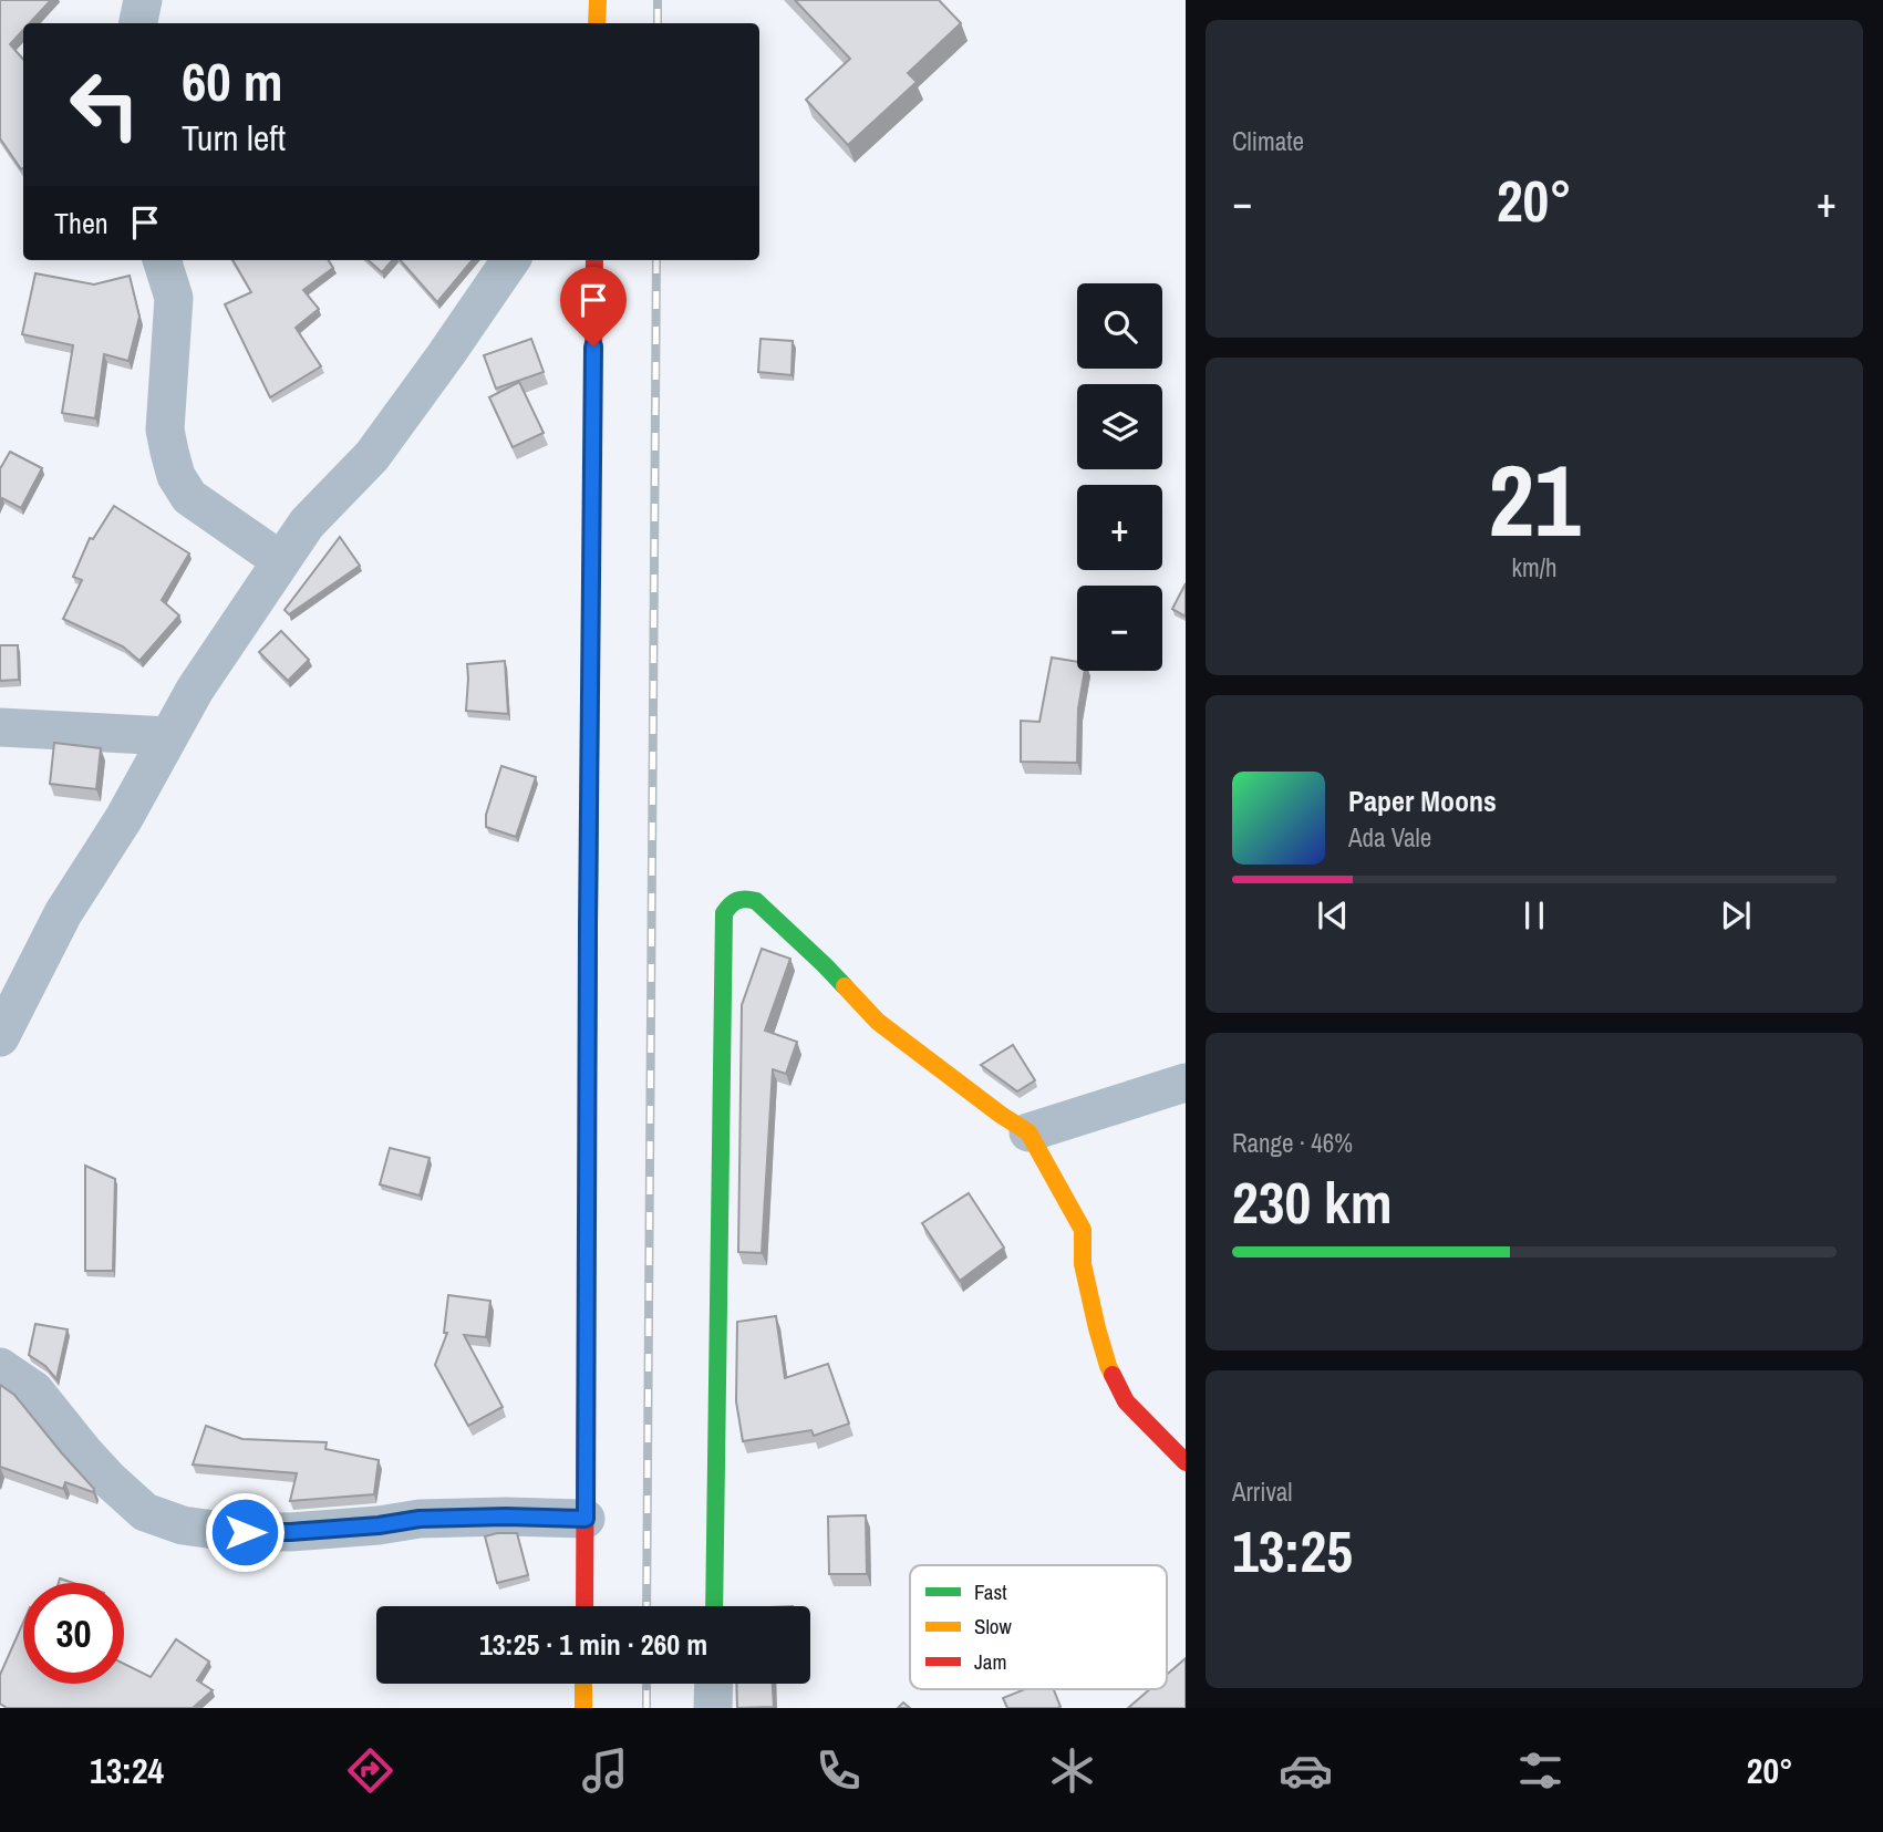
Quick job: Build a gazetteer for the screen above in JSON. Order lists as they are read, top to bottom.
{
  "legend": ["Fast", "Slow", "Jam"],
  "page": {
    "tile": [
      "Climate",
      ["21", "km/h"],
      ["Range · 46%", "230 km"],
      ["Arrival", "13:25"]
    ],
    "turn": ["60 m", "Turn left"],
    "heat": ["−", "20°", "+"],
    "then": "Then",
    "map_buttons": ["+", "−"],
    "song": ["Paper Moons", "Ada Vale"],
    "limit": "30",
    "trip": "13:25 · 1 min · 260 m",
    "tabs": ["13:24", "20°"]
  }
}
